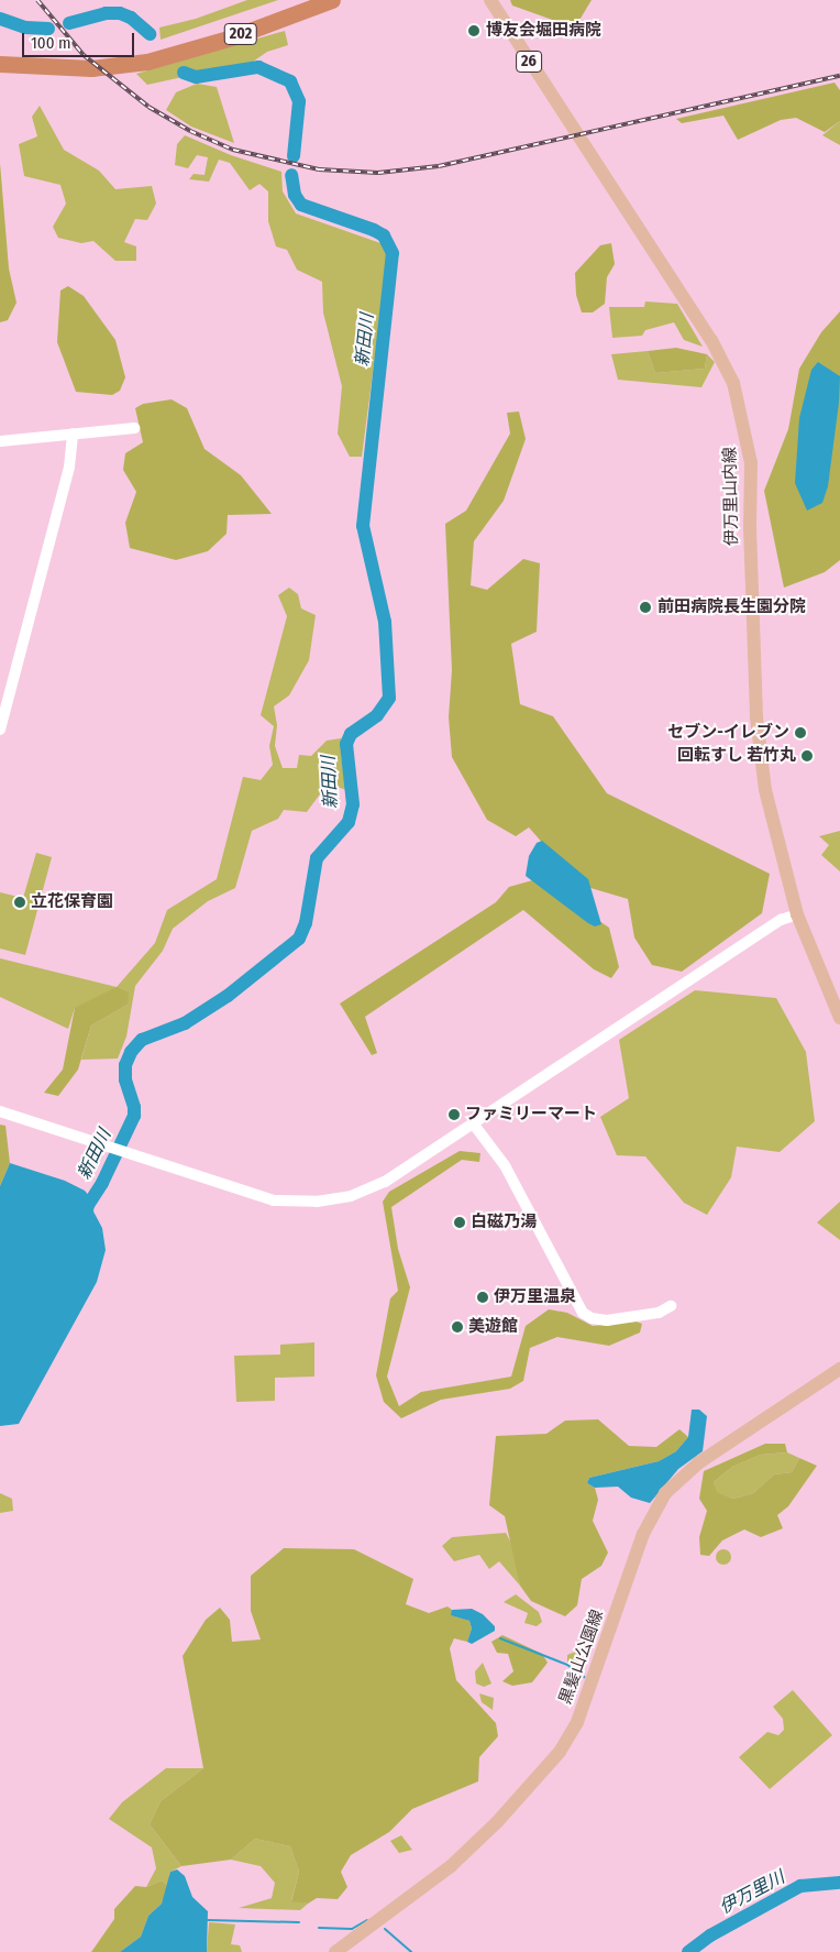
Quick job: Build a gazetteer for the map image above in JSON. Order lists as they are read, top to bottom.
{
  "streets": {
    "highway": ["202"],
    "main road": ["26", "伊万里山内線", "黒髪山公園線"]
  },
  "water": ["新田川", "伊万里川"],
  "places": [
    "博友会堀田病院",
    "前田病院長生園分院",
    "セブン-イレブン",
    "回転すし 若竹丸",
    "立花保育園",
    "ファミリーマート",
    "白磁乃湯",
    "伊万里温泉",
    "美遊館"
  ],
  "scale_bar": "100 m"
}
